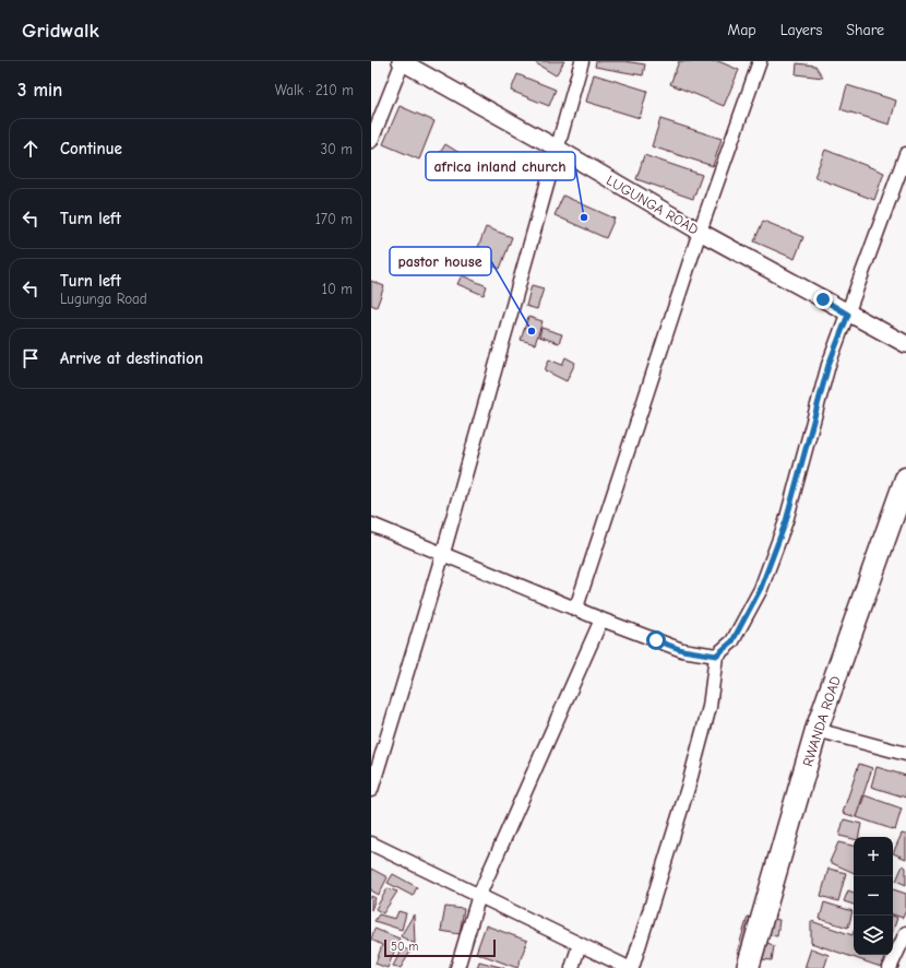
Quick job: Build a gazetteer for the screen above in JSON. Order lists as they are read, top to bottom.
{
  "streets": {
    "highway": ["RWANDA ROAD"],
    "street": ["LUGUNGA ROAD"]
  },
  "places": ["africa inland church", "pastor house"],
  "scale_bar": "50 m",
  "page": {
    "header": "Gridwalk",
    "nav": ["Map", "Layers", "Share"],
    "heading": ["3 min", "Walk · 210 m"],
    "list": [
      ["Continue", "30 m"],
      ["Turn left", "170 m"],
      ["Turn left", "Lugunga Road", "10 m"],
      "Arrive at destination"
    ],
    "map_buttons": ["+", "−"],
    "scale": "50 m"
  }
}
